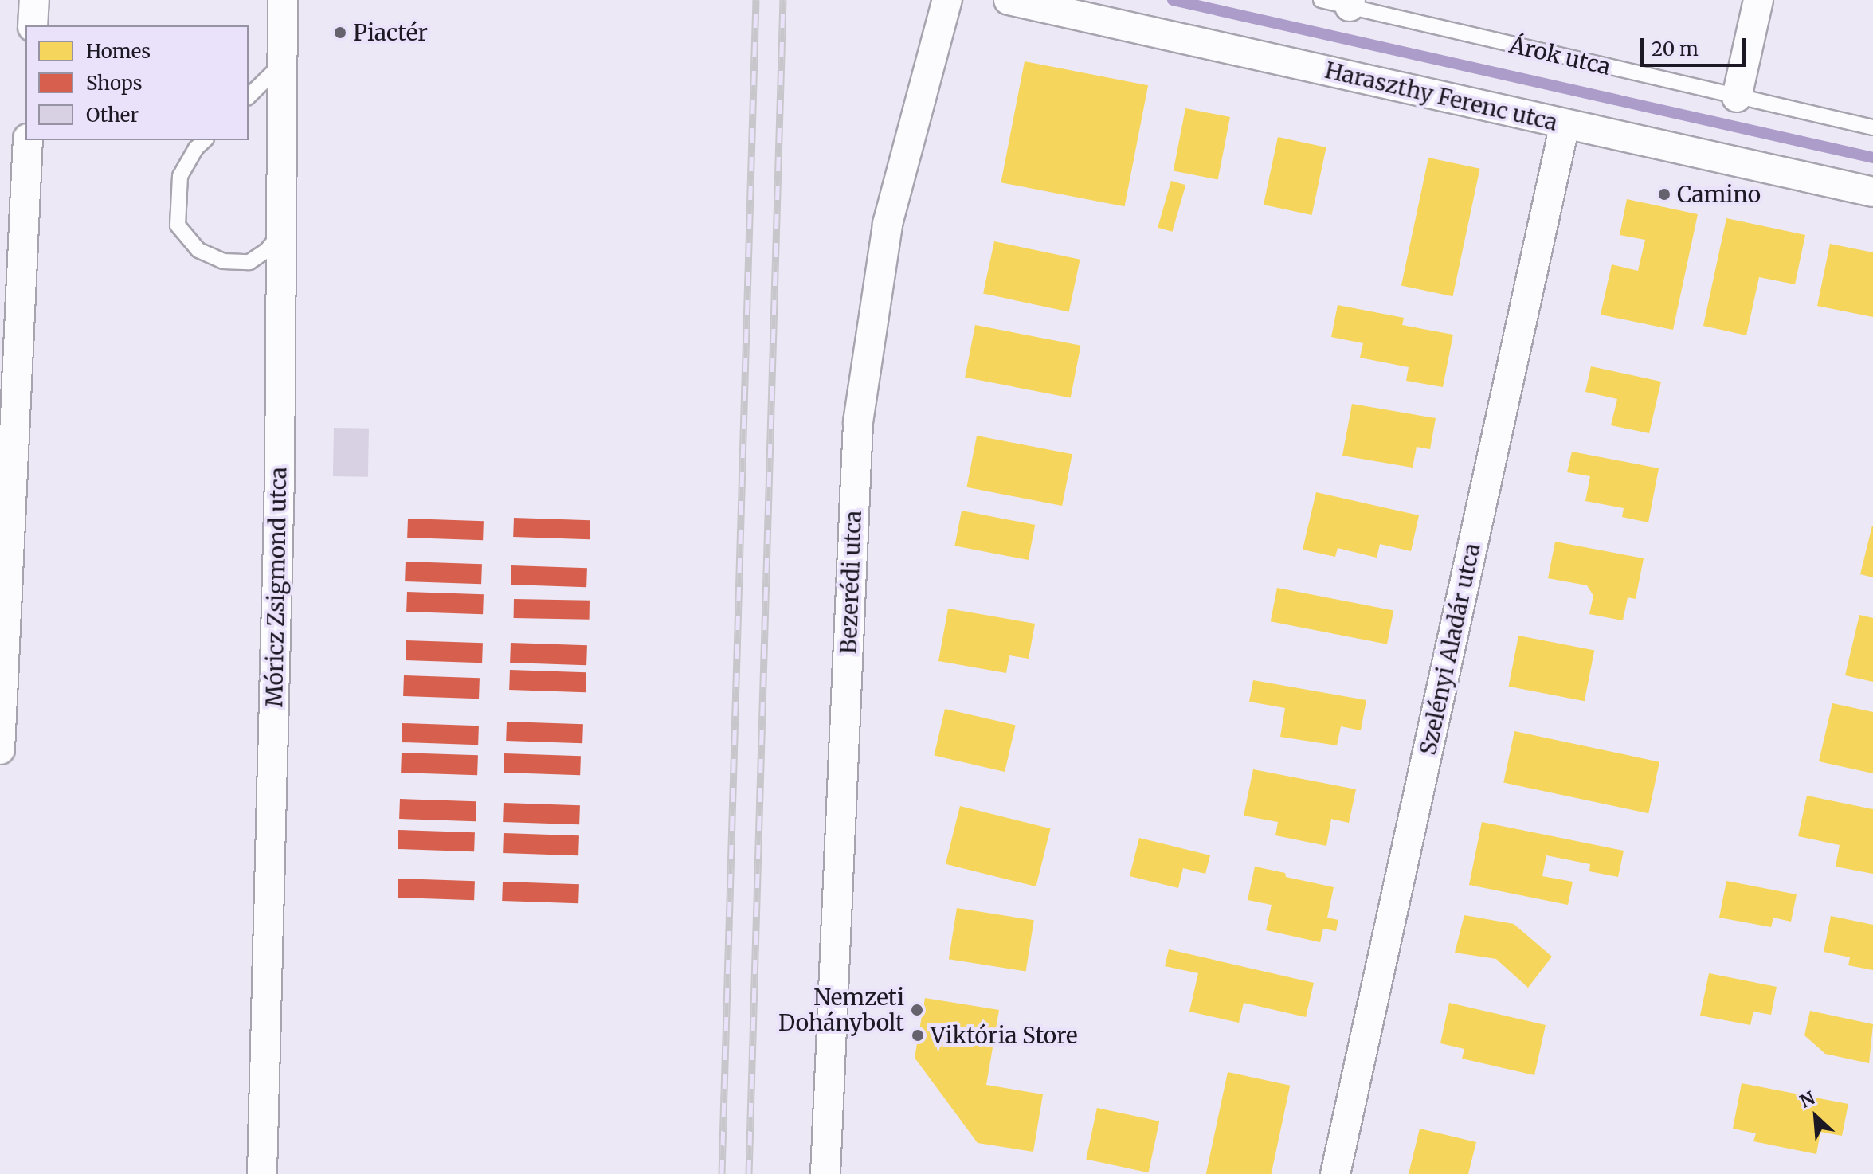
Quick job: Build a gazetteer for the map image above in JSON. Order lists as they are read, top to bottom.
{
  "streets": {
    "street": [
      "Haraszthy Ferenc utca",
      "Bezerédi utca",
      "Móricz Zsigmond utca",
      "Szelényi Aladár utca"
    ],
    "lane": ["Árok utca"]
  },
  "crossings": [
    ["Haraszthy Ferenc utca", "Szelényi Aladár utca"]
  ],
  "places": [
    "Piactér",
    "Camino",
    "Nemzeti Dohánybolt",
    "Viktória Store"
  ],
  "legend": ["Homes", "Shops", "Other"],
  "scale_bar": "20 m",
  "north": "top left"
}
